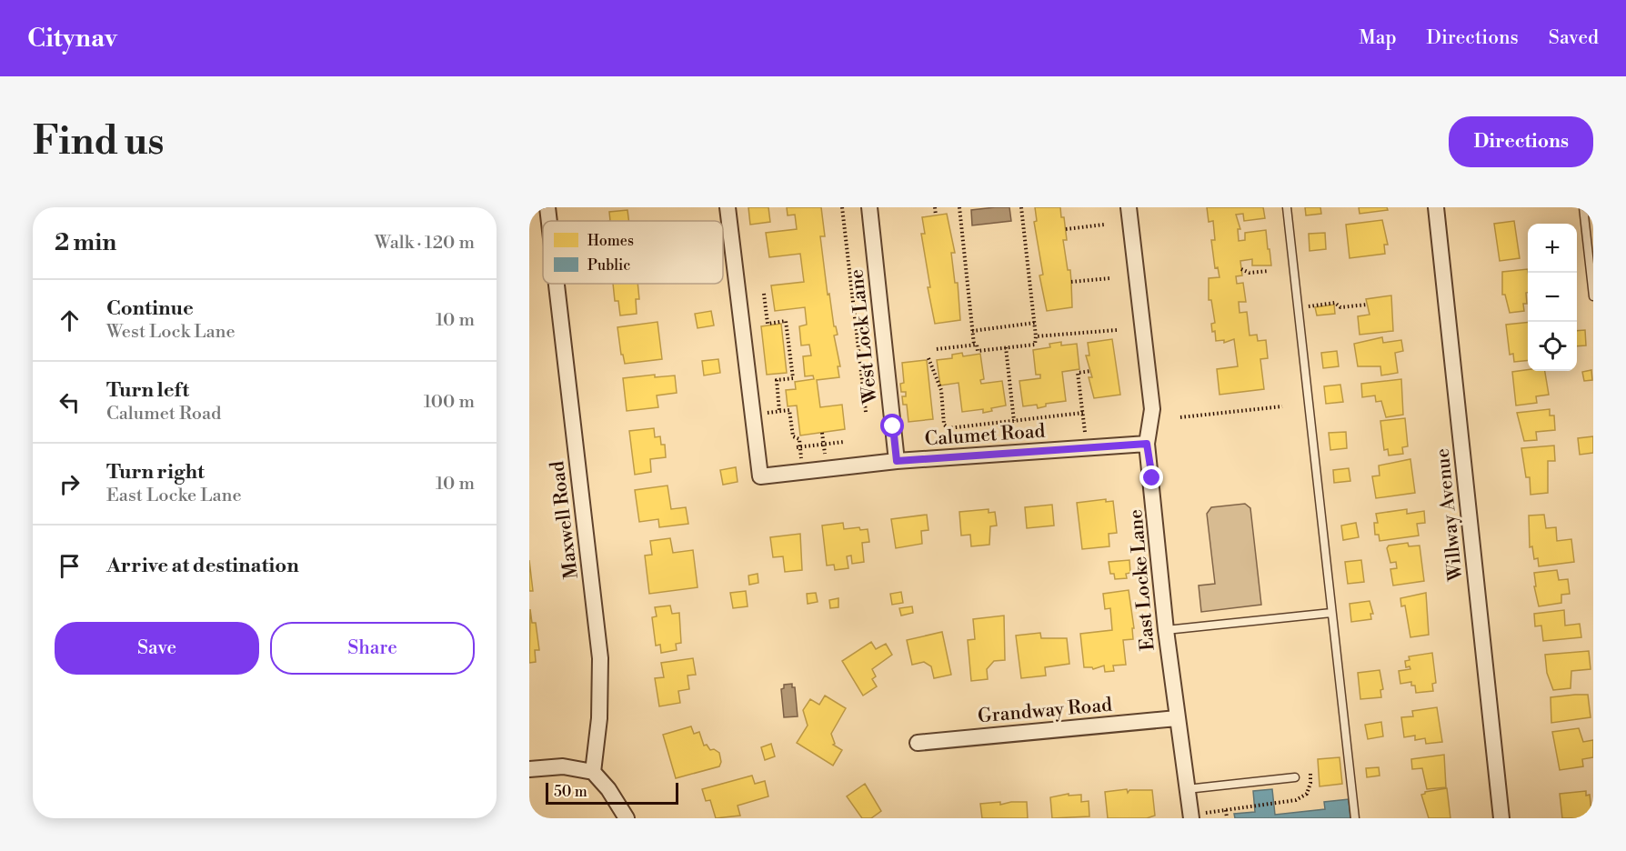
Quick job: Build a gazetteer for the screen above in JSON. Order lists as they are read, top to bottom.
{
  "streets": {
    "street": [
      "West Lock Lane",
      "Calumet Road",
      "Willway Avenue",
      "Maxwell Road",
      "East Locke Lane",
      "Grandway Road"
    ]
  },
  "crossings": [
    ["West Lock Lane", "Calumet Road"],
    ["Calumet Road", "East Locke Lane"],
    ["East Locke Lane", "Grandway Road"]
  ],
  "legend": ["Homes", "Public"],
  "scale_bar": "50 m",
  "page": {
    "header": "Citynav",
    "nav": ["Map", "Directions", "Saved"],
    "buttons": [
      "Directions",
      ["Save", "Share"]
    ],
    "title": "Find us",
    "heading": ["2 min", "Walk · 120 m"],
    "map_buttons": ["+", "−"],
    "list": [
      ["Continue", "West Lock Lane", "10 m"],
      ["Turn left", "Calumet Road", "100 m"],
      ["Turn right", "East Locke Lane", "10 m"],
      "Arrive at destination"
    ],
    "scale": "50 m"
  }
}
